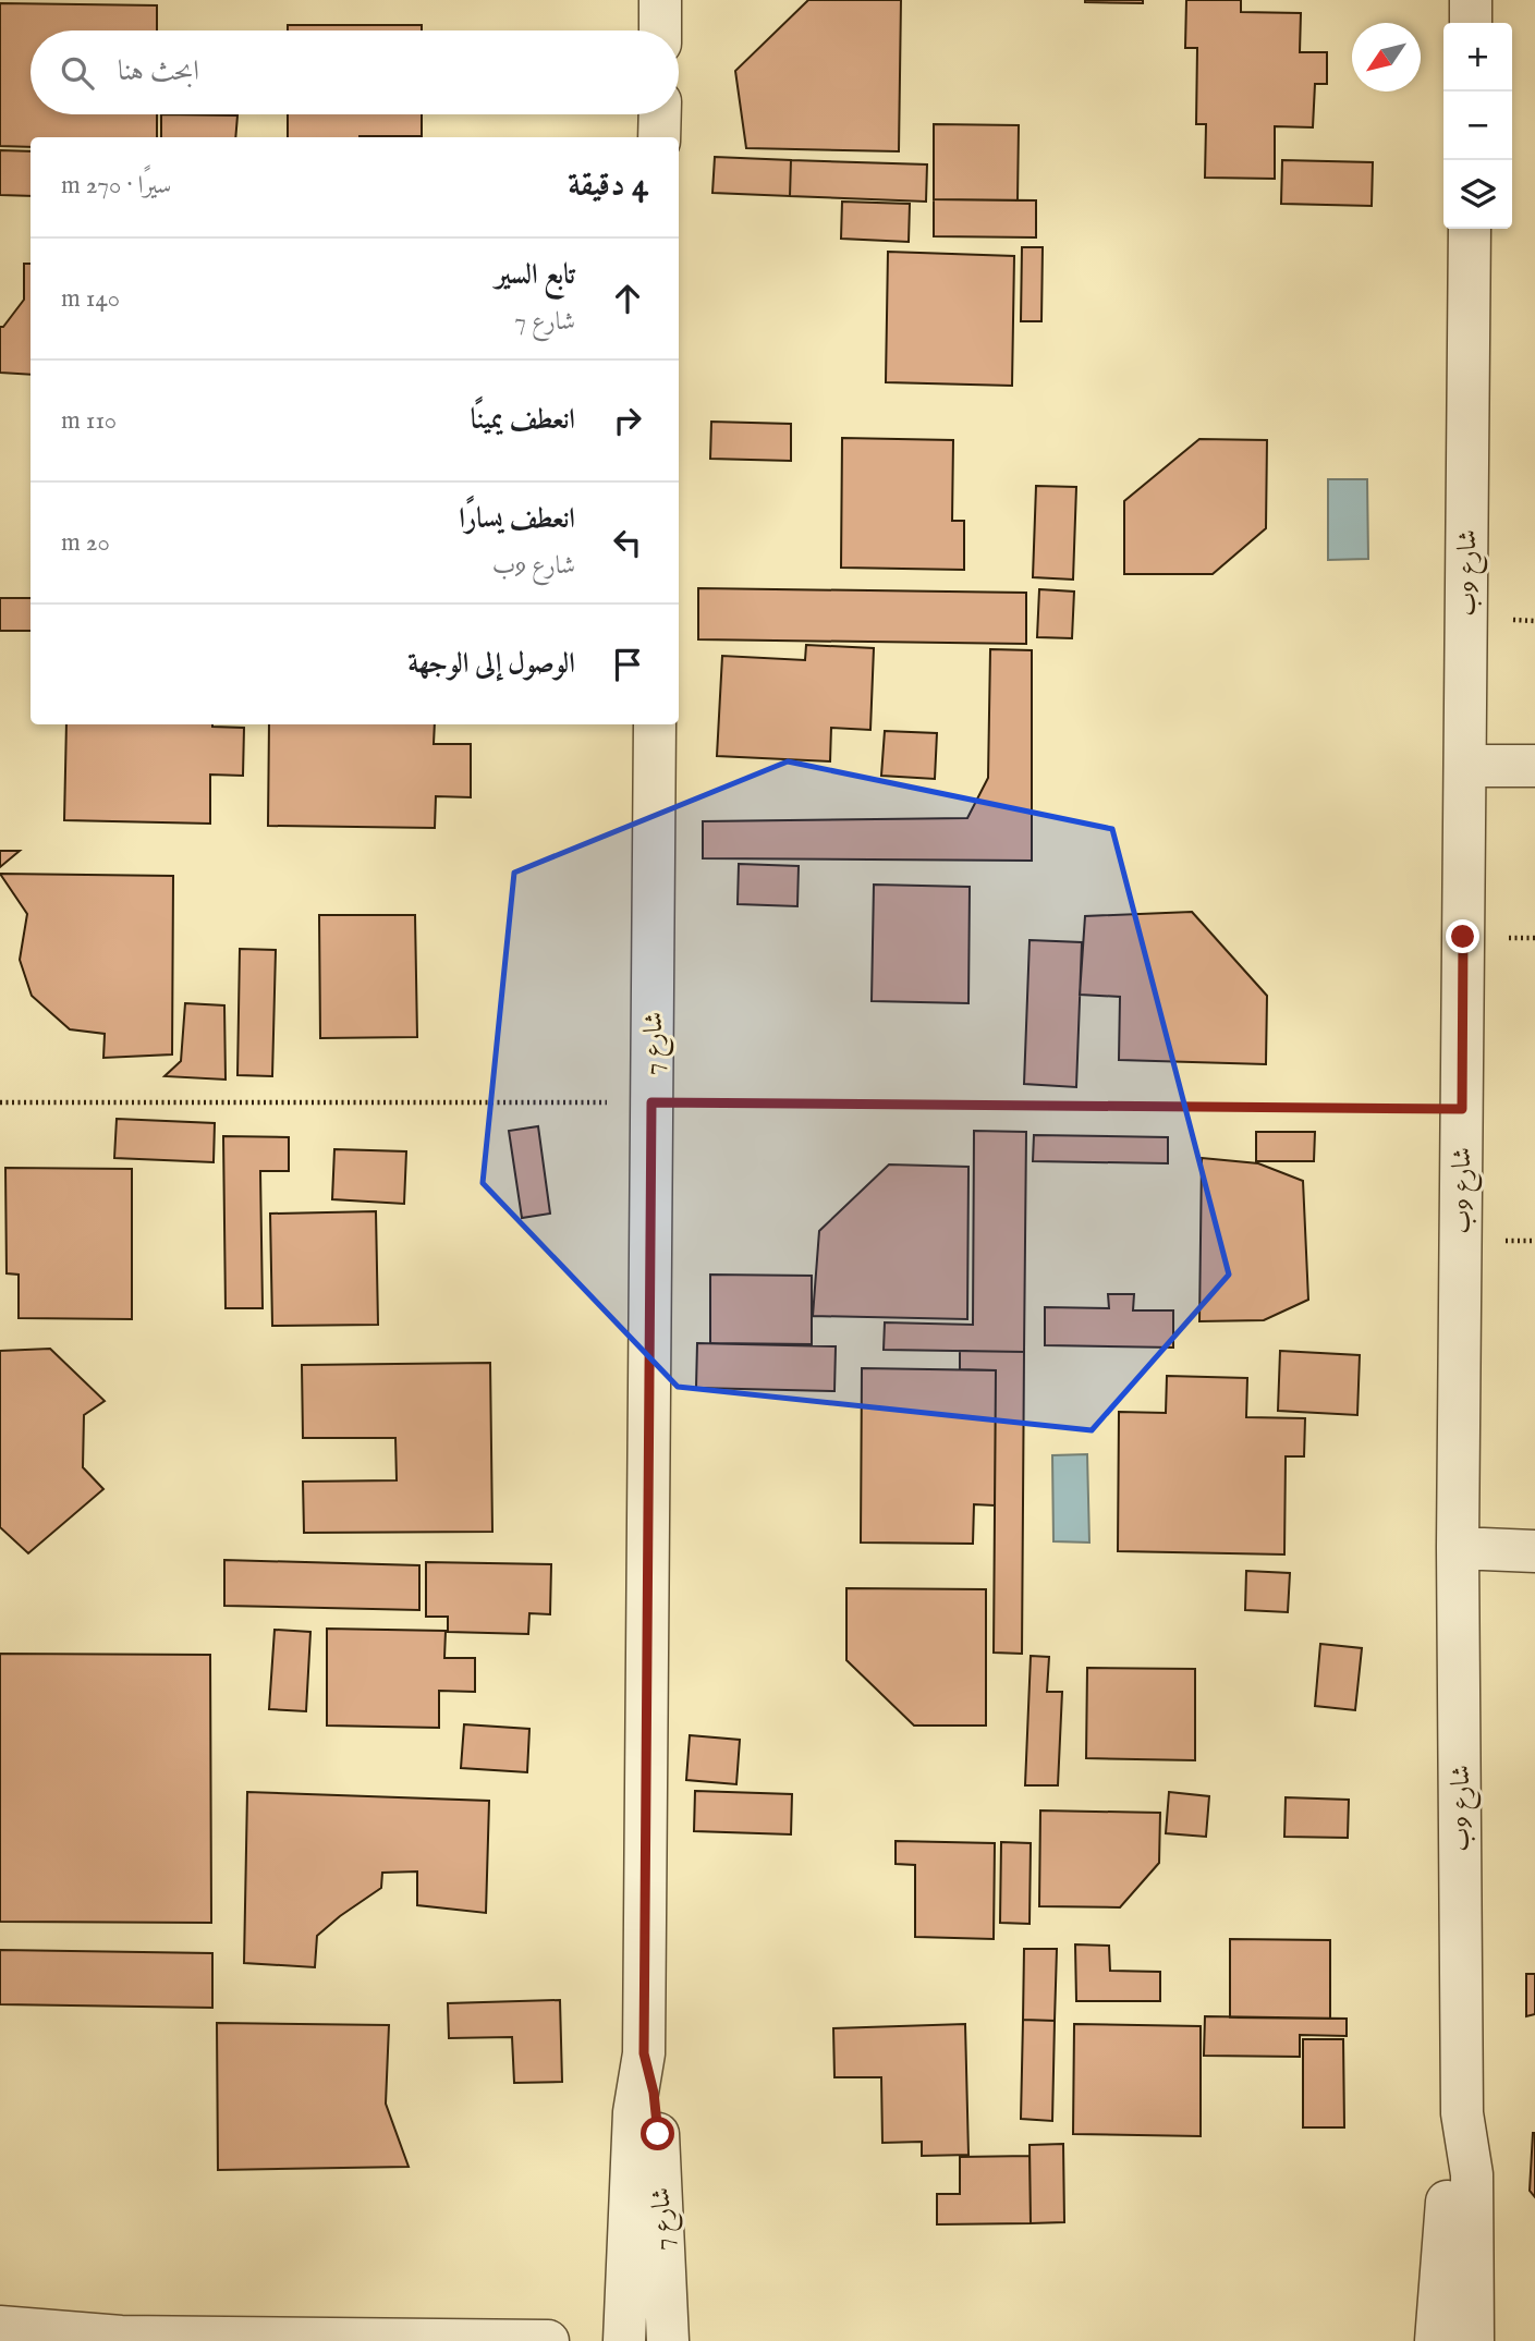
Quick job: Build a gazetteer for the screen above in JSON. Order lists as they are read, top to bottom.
{
  "streets": {
    "street": ["شارع 9ب", "شارع 7"]
  },
  "north": "bottom left",
  "page": {
    "map_buttons": ["+", "−"],
    "search": "ابحث هنا",
    "heading": ["4 دقيقة", "سيرًا · 270 m"],
    "list": [
      ["تابع السير", "شارع 7", "140 m"],
      ["انعطف يمينًا", "110 m"],
      ["انعطف يسارًا", "شارع 9ب", "20 m"],
      "الوصول إلى الوجهة"
    ]
  }
}
